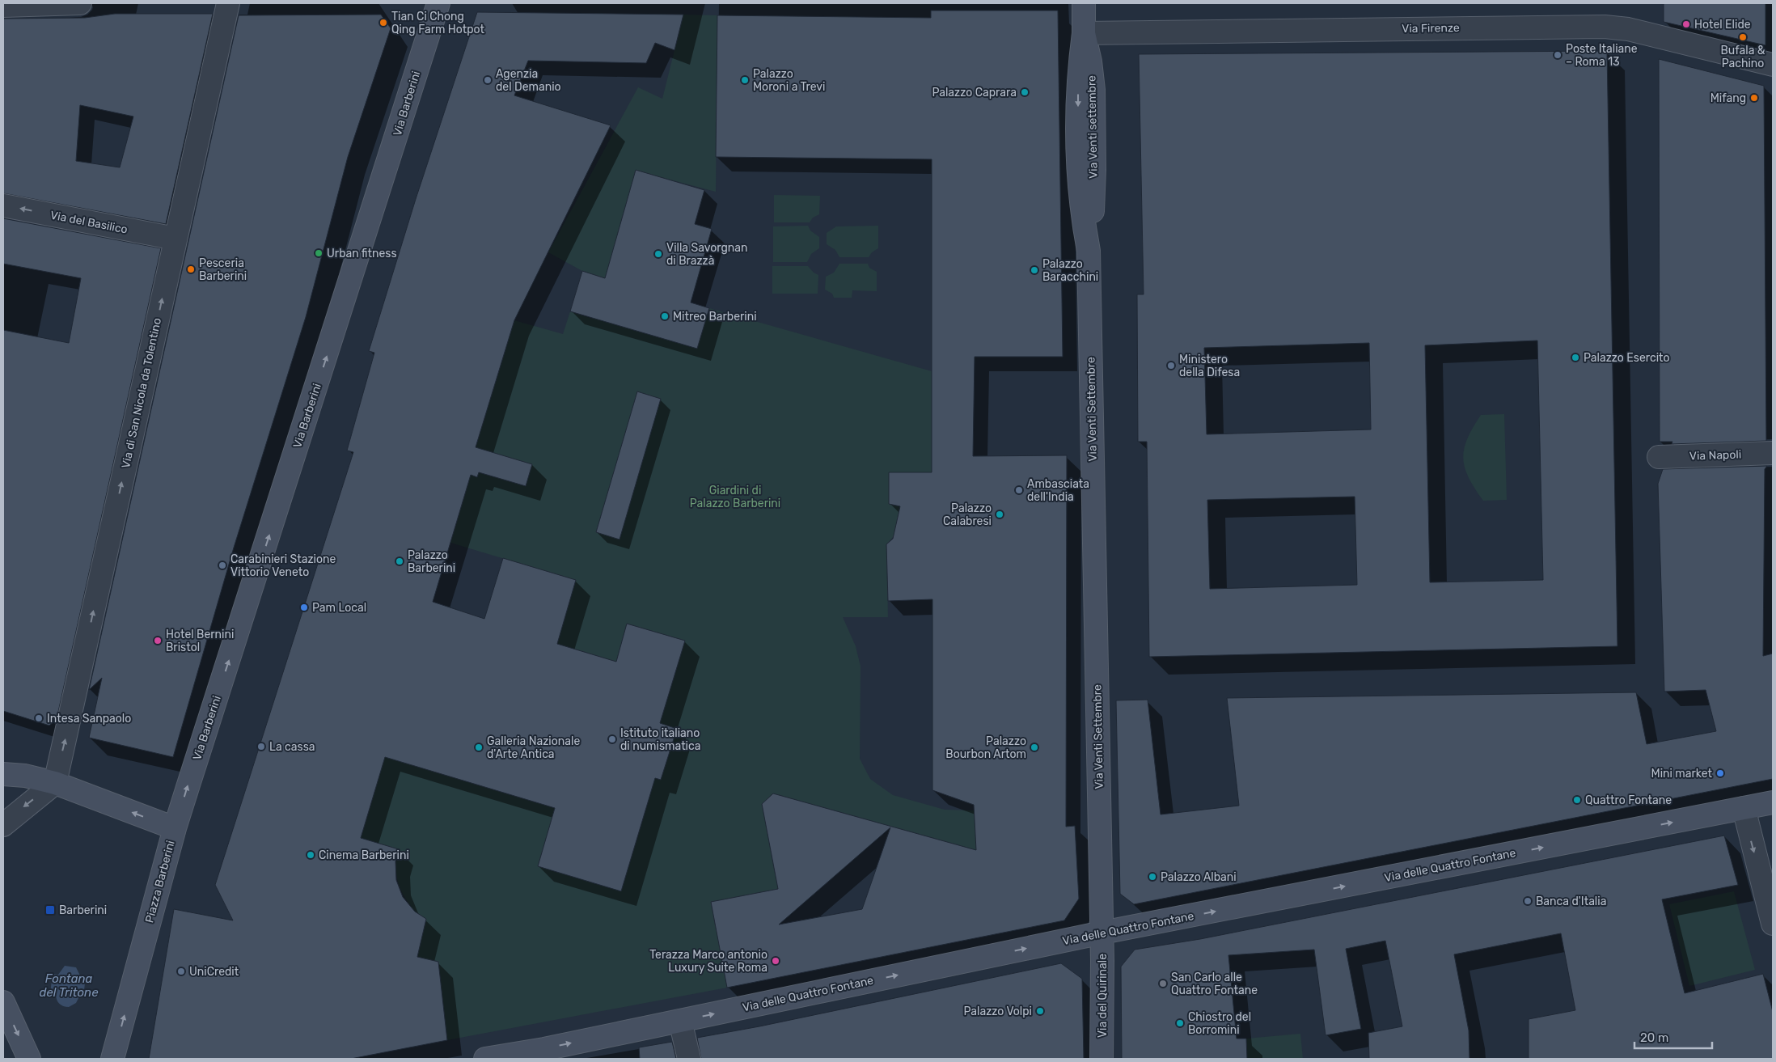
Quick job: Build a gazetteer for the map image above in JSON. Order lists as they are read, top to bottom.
{
  "streets": {
    "street": [
      "Via Firenze",
      "Via Barberini",
      "Via del Basilico",
      "Via di San Nicola da Tolentino",
      "Via Venti Settembre",
      "Via Napoli",
      "Via delle Quattro Fontane",
      "Piazza Barberini",
      "Via del Quirinale"
    ]
  },
  "crossings": [
    ["Via Firenze", "Via Venti Settembre"],
    ["Via Barberini", "Piazza Barberini"],
    ["Via del Basilico", "Via di San Nicola da Tolentino"],
    ["Via di San Nicola da Tolentino", "Piazza Barberini"],
    ["Via Venti Settembre", "Via delle Quattro Fontane"],
    ["Via Venti Settembre", "Via del Quirinale"],
    ["Via delle Quattro Fontane", "Via del Quirinale"]
  ],
  "one_way": [
    "Via Barberini",
    "Via del Basilico",
    "Via di San Nicola da Tolentino",
    "Via delle Quattro Fontane"
  ],
  "water": ["Fontana del Tritone"],
  "parks": ["Giardini di Palazzo Barberini"],
  "places": {
    "other": [
      "Tian Ci Chong Qing Farm Hotpot",
      "Hotel Elide",
      "Bufala & Pachino",
      "Poste Italiane – Roma 13",
      "Agenzia del Demanio",
      "Palazzo Moroni a Trevi",
      "Palazzo Caprara",
      "Mifang",
      "Urban fitness",
      "Villa Savorgnan di Brazzà",
      "Pesceria Barberini",
      "Palazzo Baracchini",
      "Mitreo Barberini",
      "Palazzo Esercito",
      "Ministero della Difesa",
      "Ambasciata dell'India",
      "Palazzo Calabresi",
      "Palazzo Barberini",
      "Carabinieri Stazione Vittorio Veneto",
      "Pam Local",
      "Hotel Bernini Bristol",
      "Intesa Sanpaolo",
      "Istituto italiano di numismatica",
      "La cassa",
      "Galleria Nazionale d'Arte Antica",
      "Palazzo Bourbon Artom",
      "Mini market",
      "Quattro Fontane",
      "Cinema Barberini",
      "Palazzo Albani",
      "Banca d'Italia",
      "Terazza Marco antonio Luxury Suite Roma",
      "UniCredit",
      "San Carlo alle Quattro Fontane",
      "Palazzo Volpi",
      "Chiostro del Borromini"
    ],
    "transit": ["Barberini"]
  },
  "scale_bar": "20 m"
}
